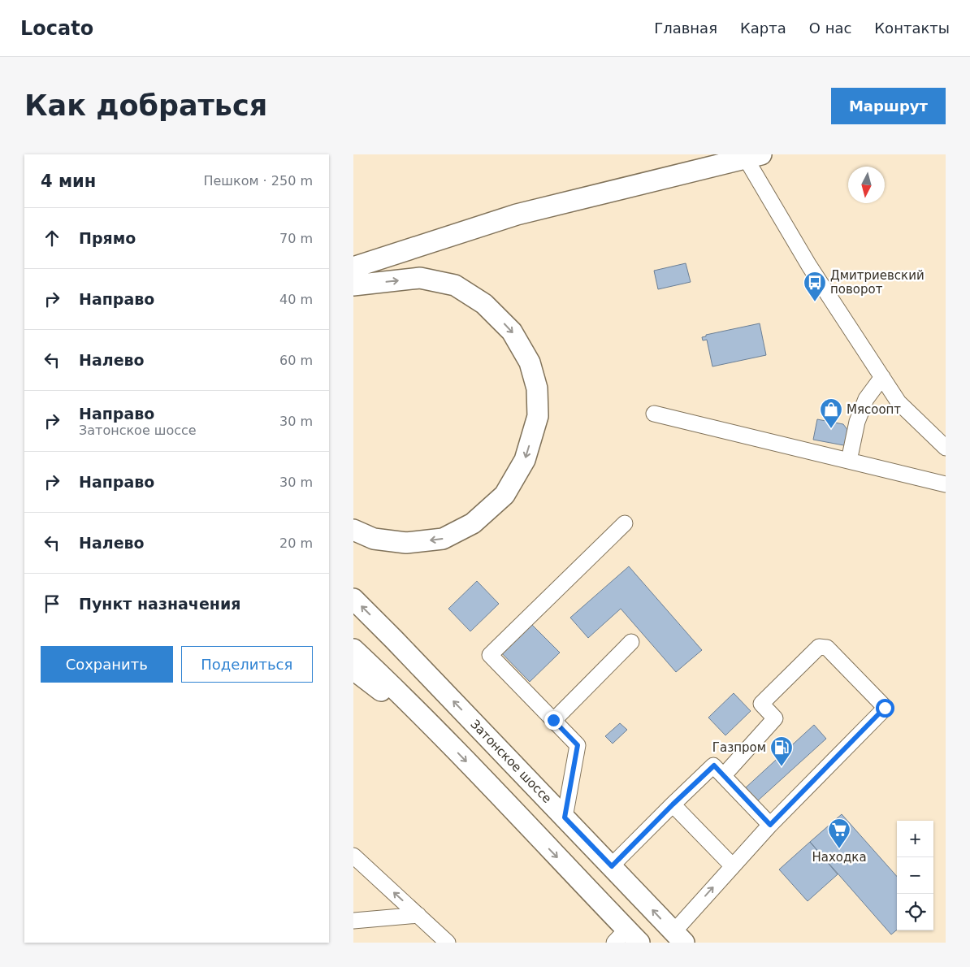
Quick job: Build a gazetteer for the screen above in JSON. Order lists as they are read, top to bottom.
{
  "streets": {
    "main road": ["Затонское шоссе"]
  },
  "places": {
    "bus stop": ["Дмитриевский поворот"],
    "shop": ["Мясоопт"],
    "fuel station": ["Газпром"],
    "supermarket": ["Находка"]
  },
  "north": "bottom",
  "page": {
    "header": "Locato",
    "nav": [
      "Главная",
      "Карта",
      "О нас",
      "Контакты"
    ],
    "buttons": [
      "Маршрут",
      ["Сохранить", "Поделиться"]
    ],
    "title": "Как добраться",
    "heading": ["4 мин", "Пешком · 250 m"],
    "list": [
      ["Прямо", "70 m"],
      ["Направо", "40 m"],
      ["Налево", "60 m"],
      ["Направо", "Затонское шоссе", "30 m"],
      ["Направо", "30 m"],
      ["Налево", "20 m"],
      "Пункт назначения"
    ],
    "map_buttons": ["+", "−"]
  }
}
